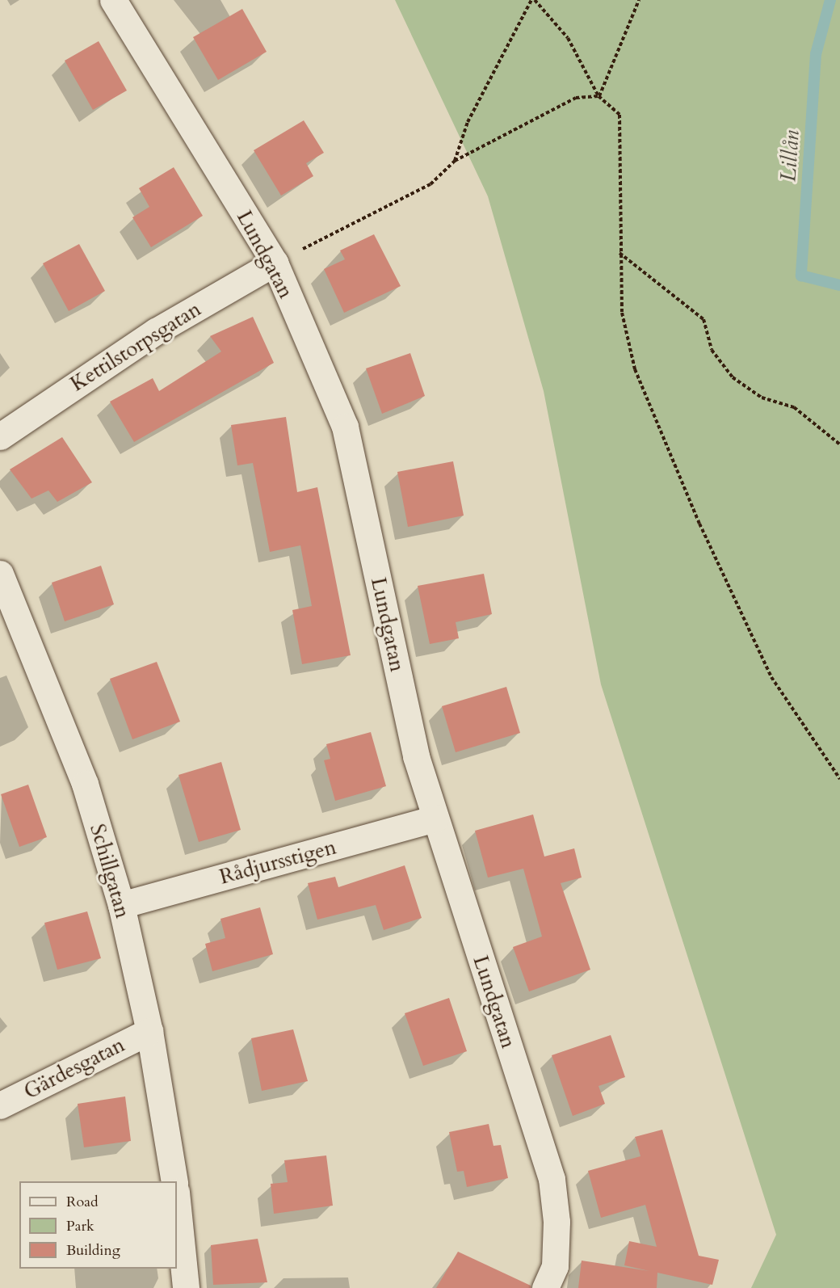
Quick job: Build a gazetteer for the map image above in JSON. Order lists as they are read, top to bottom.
{
  "streets": {
    "street": [
      "Lundgatan",
      "Kettilstorpsgatan",
      "Rådjursstigen",
      "Schillgatan",
      "Gärdesgatan"
    ]
  },
  "crossings": [
    ["Lundgatan", "Kettilstorpsgatan"],
    ["Lundgatan", "Rådjursstigen"],
    ["Rådjursstigen", "Schillgatan"],
    ["Schillgatan", "Gärdesgatan"]
  ],
  "water": ["Lillån"],
  "legend": ["Road", "Park", "Building"]
}
